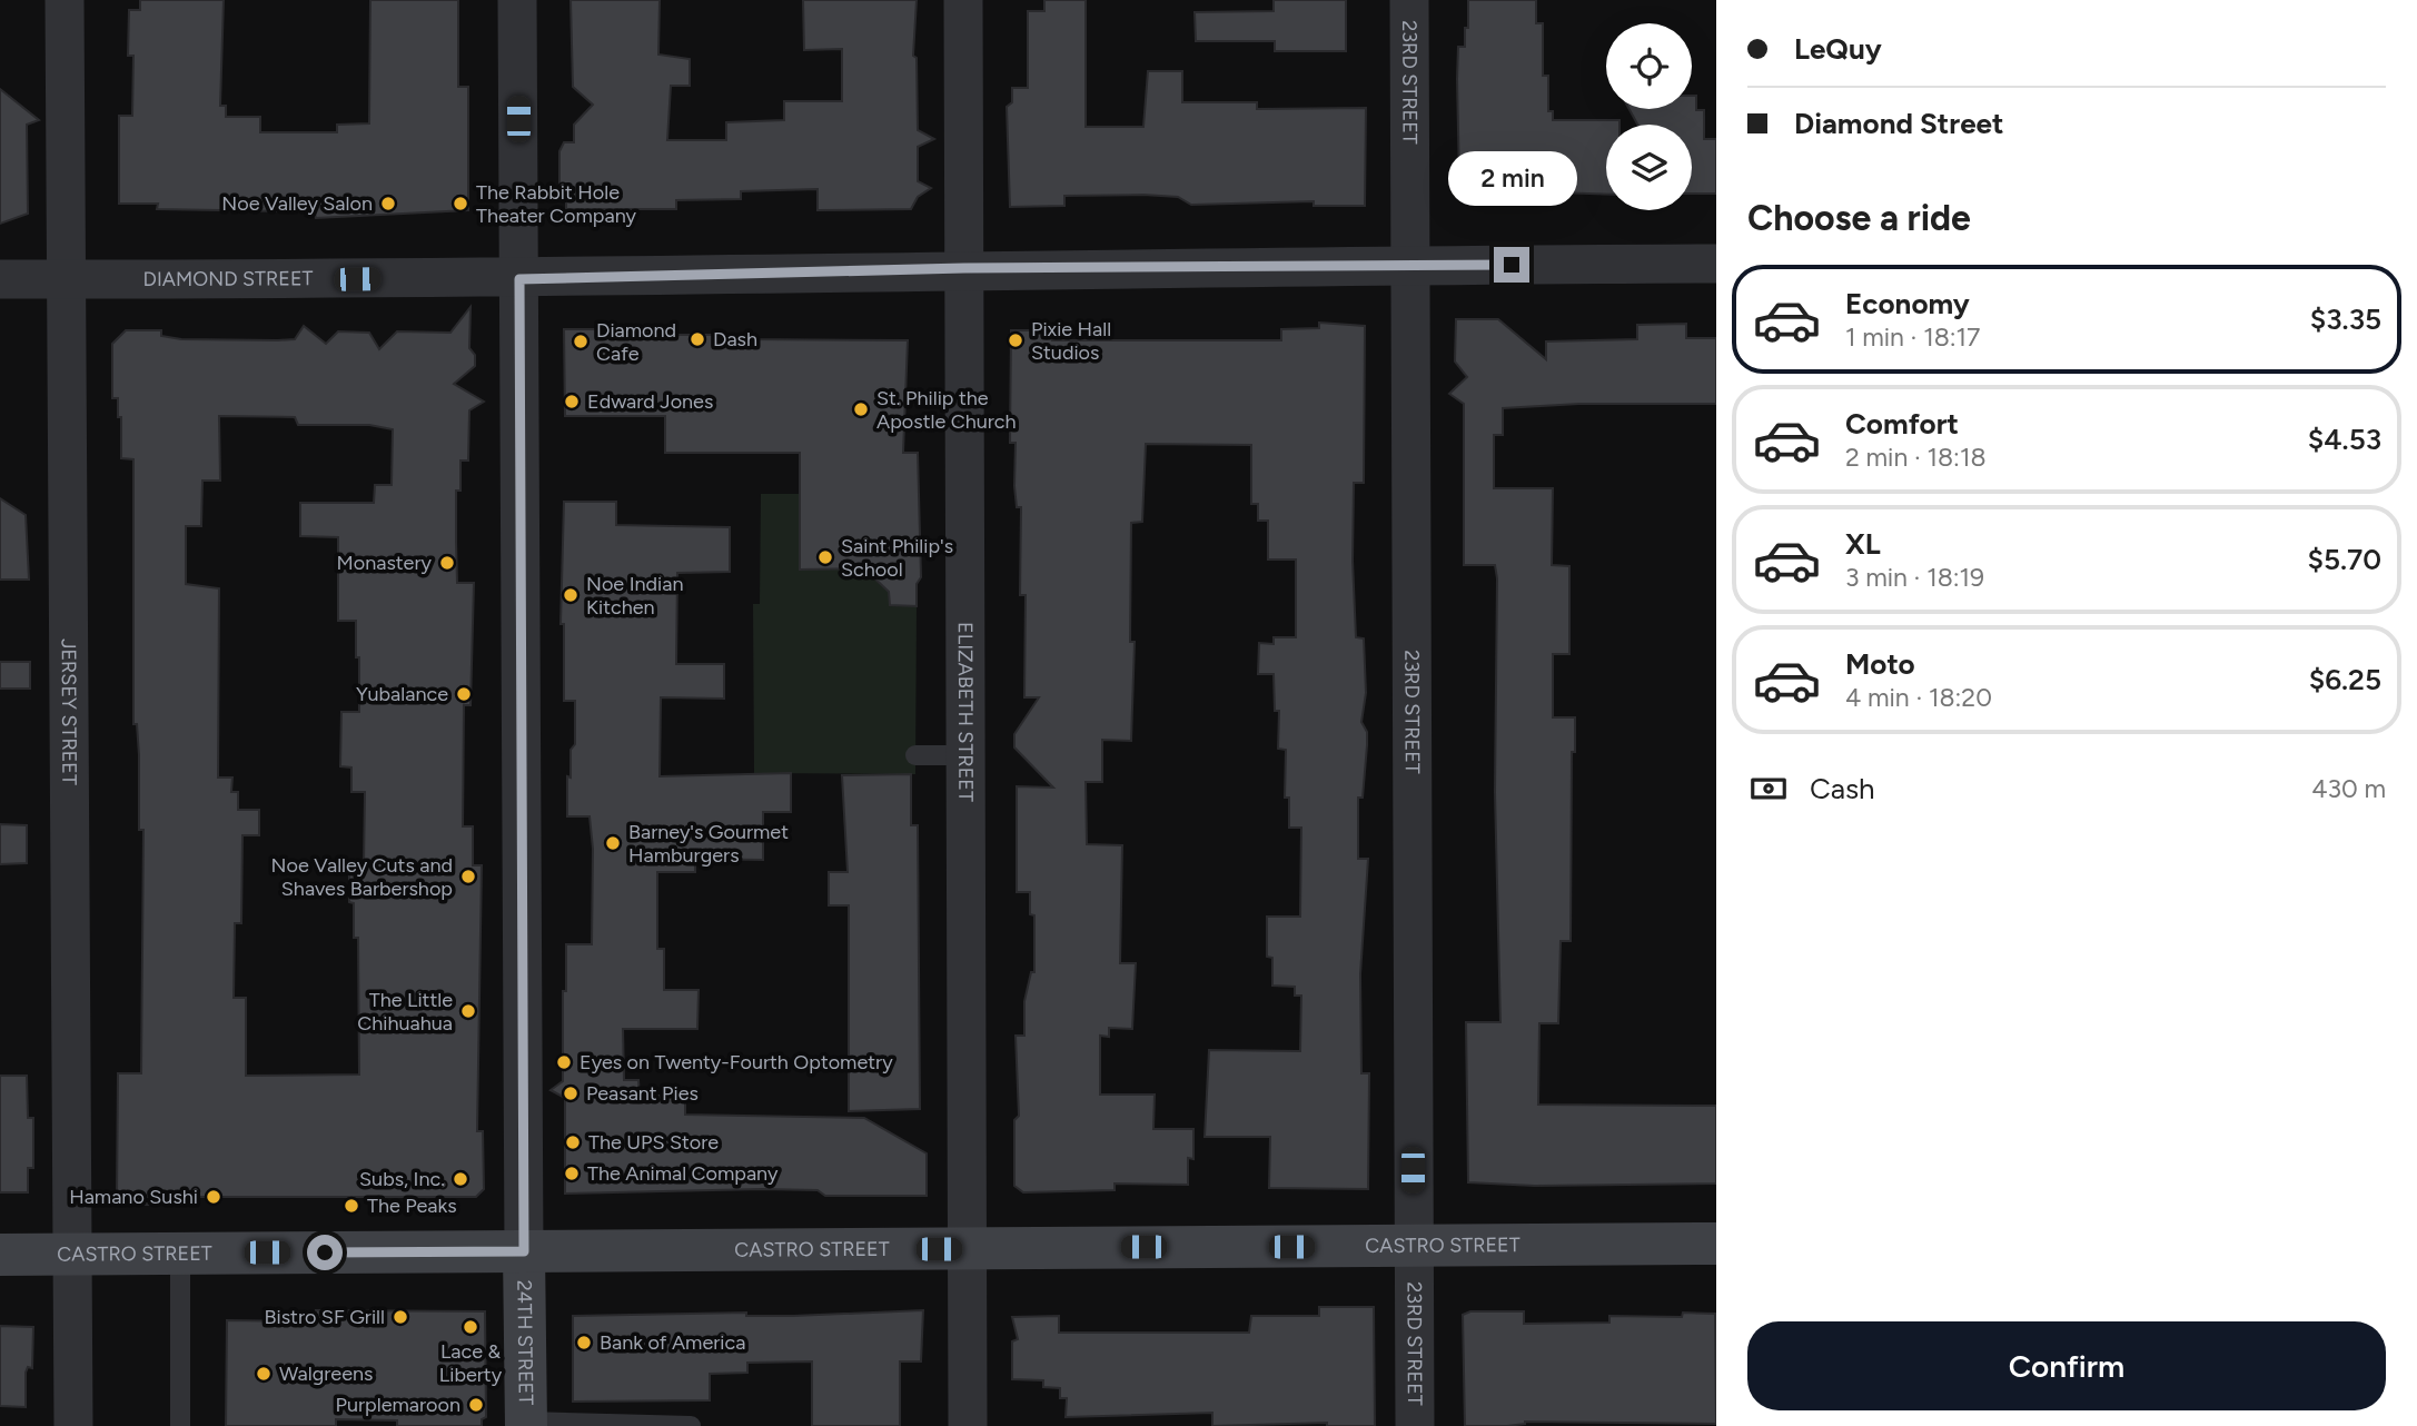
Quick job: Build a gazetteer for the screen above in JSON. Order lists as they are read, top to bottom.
{
  "streets": {
    "street": [
      "23RD STREET",
      "DIAMOND STREET",
      "JERSEY STREET",
      "ELIZABETH STREET",
      "CASTRO STREET",
      "24TH STREET"
    ]
  },
  "crossings": [
    ["23RD STREET", "DIAMOND STREET"],
    ["23RD STREET", "CASTRO STREET"],
    ["DIAMOND STREET", "JERSEY STREET"],
    ["DIAMOND STREET", "ELIZABETH STREET"],
    ["DIAMOND STREET", "24TH STREET"],
    ["JERSEY STREET", "CASTRO STREET"],
    ["ELIZABETH STREET", "CASTRO STREET"],
    ["CASTRO STREET", "24TH STREET"]
  ],
  "places": [
    "Noe Valley Salon",
    "The Rabbit Hole Theater Company",
    "Dash",
    "Pixie Hall Studios",
    "Diamond Cafe",
    "Edward Jones",
    "St. Philip the Apostle Church",
    "Saint Philip's School",
    "Monastery",
    "Noe Indian Kitchen",
    "Yubalance",
    "Barney's Gourmet Hamburgers",
    "Noe Valley Cuts and Shaves Barbershop",
    "The Little Chihuahua",
    "Eyes on Twenty-Fourth Optometry",
    "Peasant Pies",
    "The UPS Store",
    "The Animal Company",
    "Subs, Inc.",
    "Hamano Sushi",
    "The Peaks",
    "Bistro SF Grill",
    "Lace & Liberty",
    "Bank of America",
    "Walgreens",
    "Purplemaroon"
  ],
  "page": {
    "banner": ["LeQuy", "Diamond Street"],
    "bubble": "2 min",
    "heading": "Choose a ride",
    "list": [
      {
        "name": "Economy",
        "note": "1 min · 18:17",
        "value": "$3.35"
      },
      {
        "name": "Comfort",
        "note": "2 min · 18:18",
        "value": "$4.53"
      },
      {
        "name": "XL",
        "note": "3 min · 18:19",
        "value": "$5.70"
      },
      {
        "name": "Moto",
        "note": "4 min · 18:20",
        "value": "$6.25"
      }
    ],
    "pay": ["Cash", "430 m"],
    "buttons": "Confirm"
  }
}
